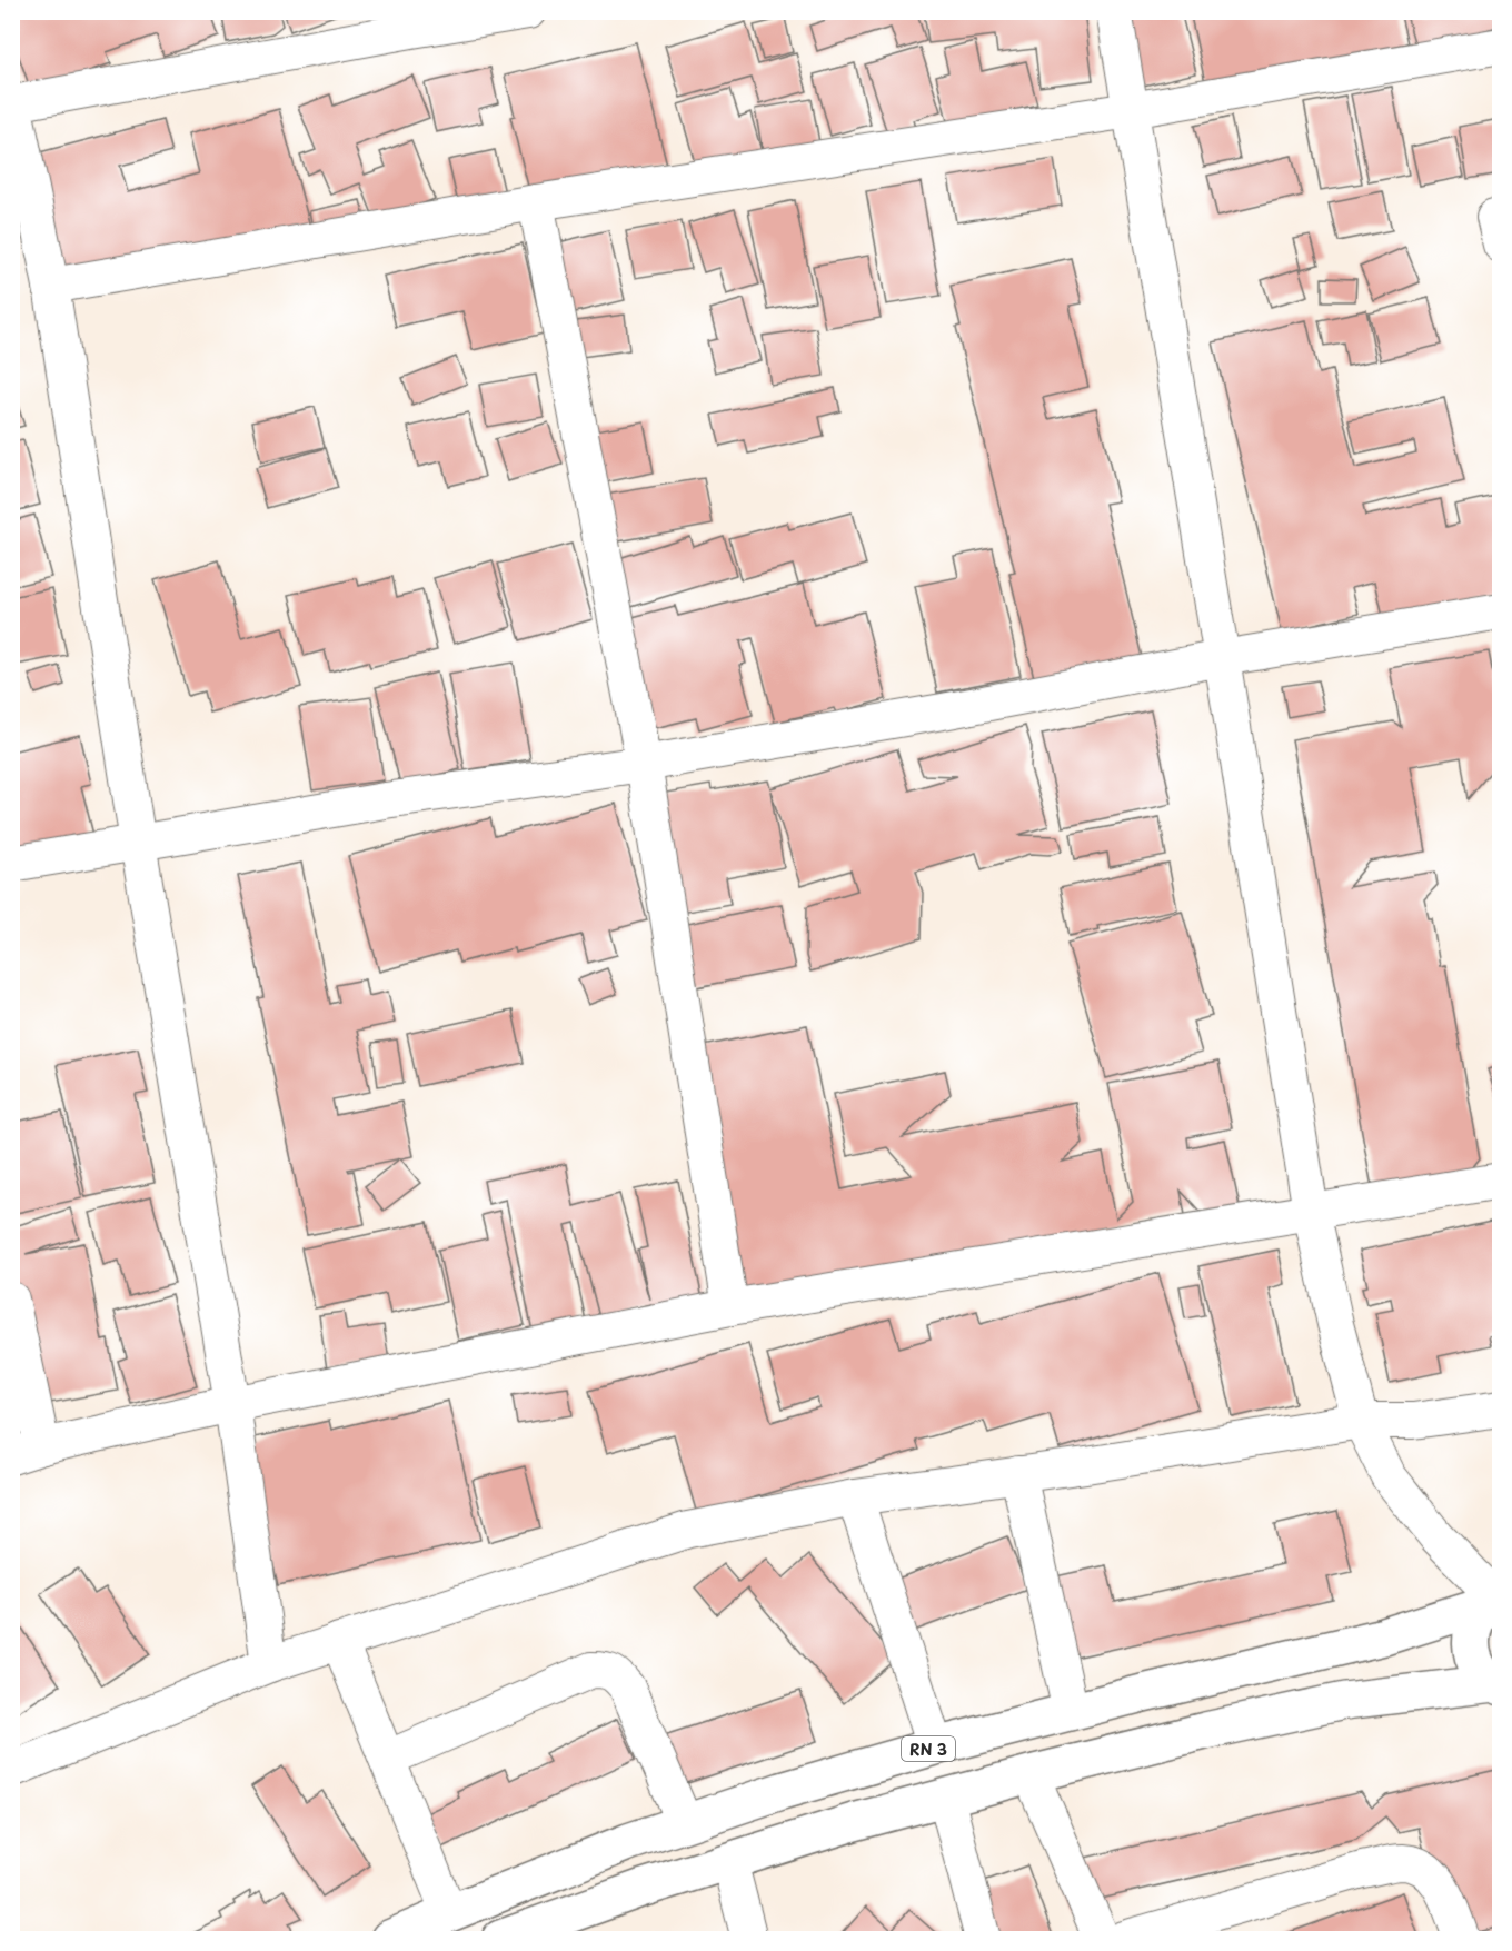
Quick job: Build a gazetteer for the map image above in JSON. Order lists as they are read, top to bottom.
{
  "streets": {
    "highway": ["RN 3"]
  }
}
